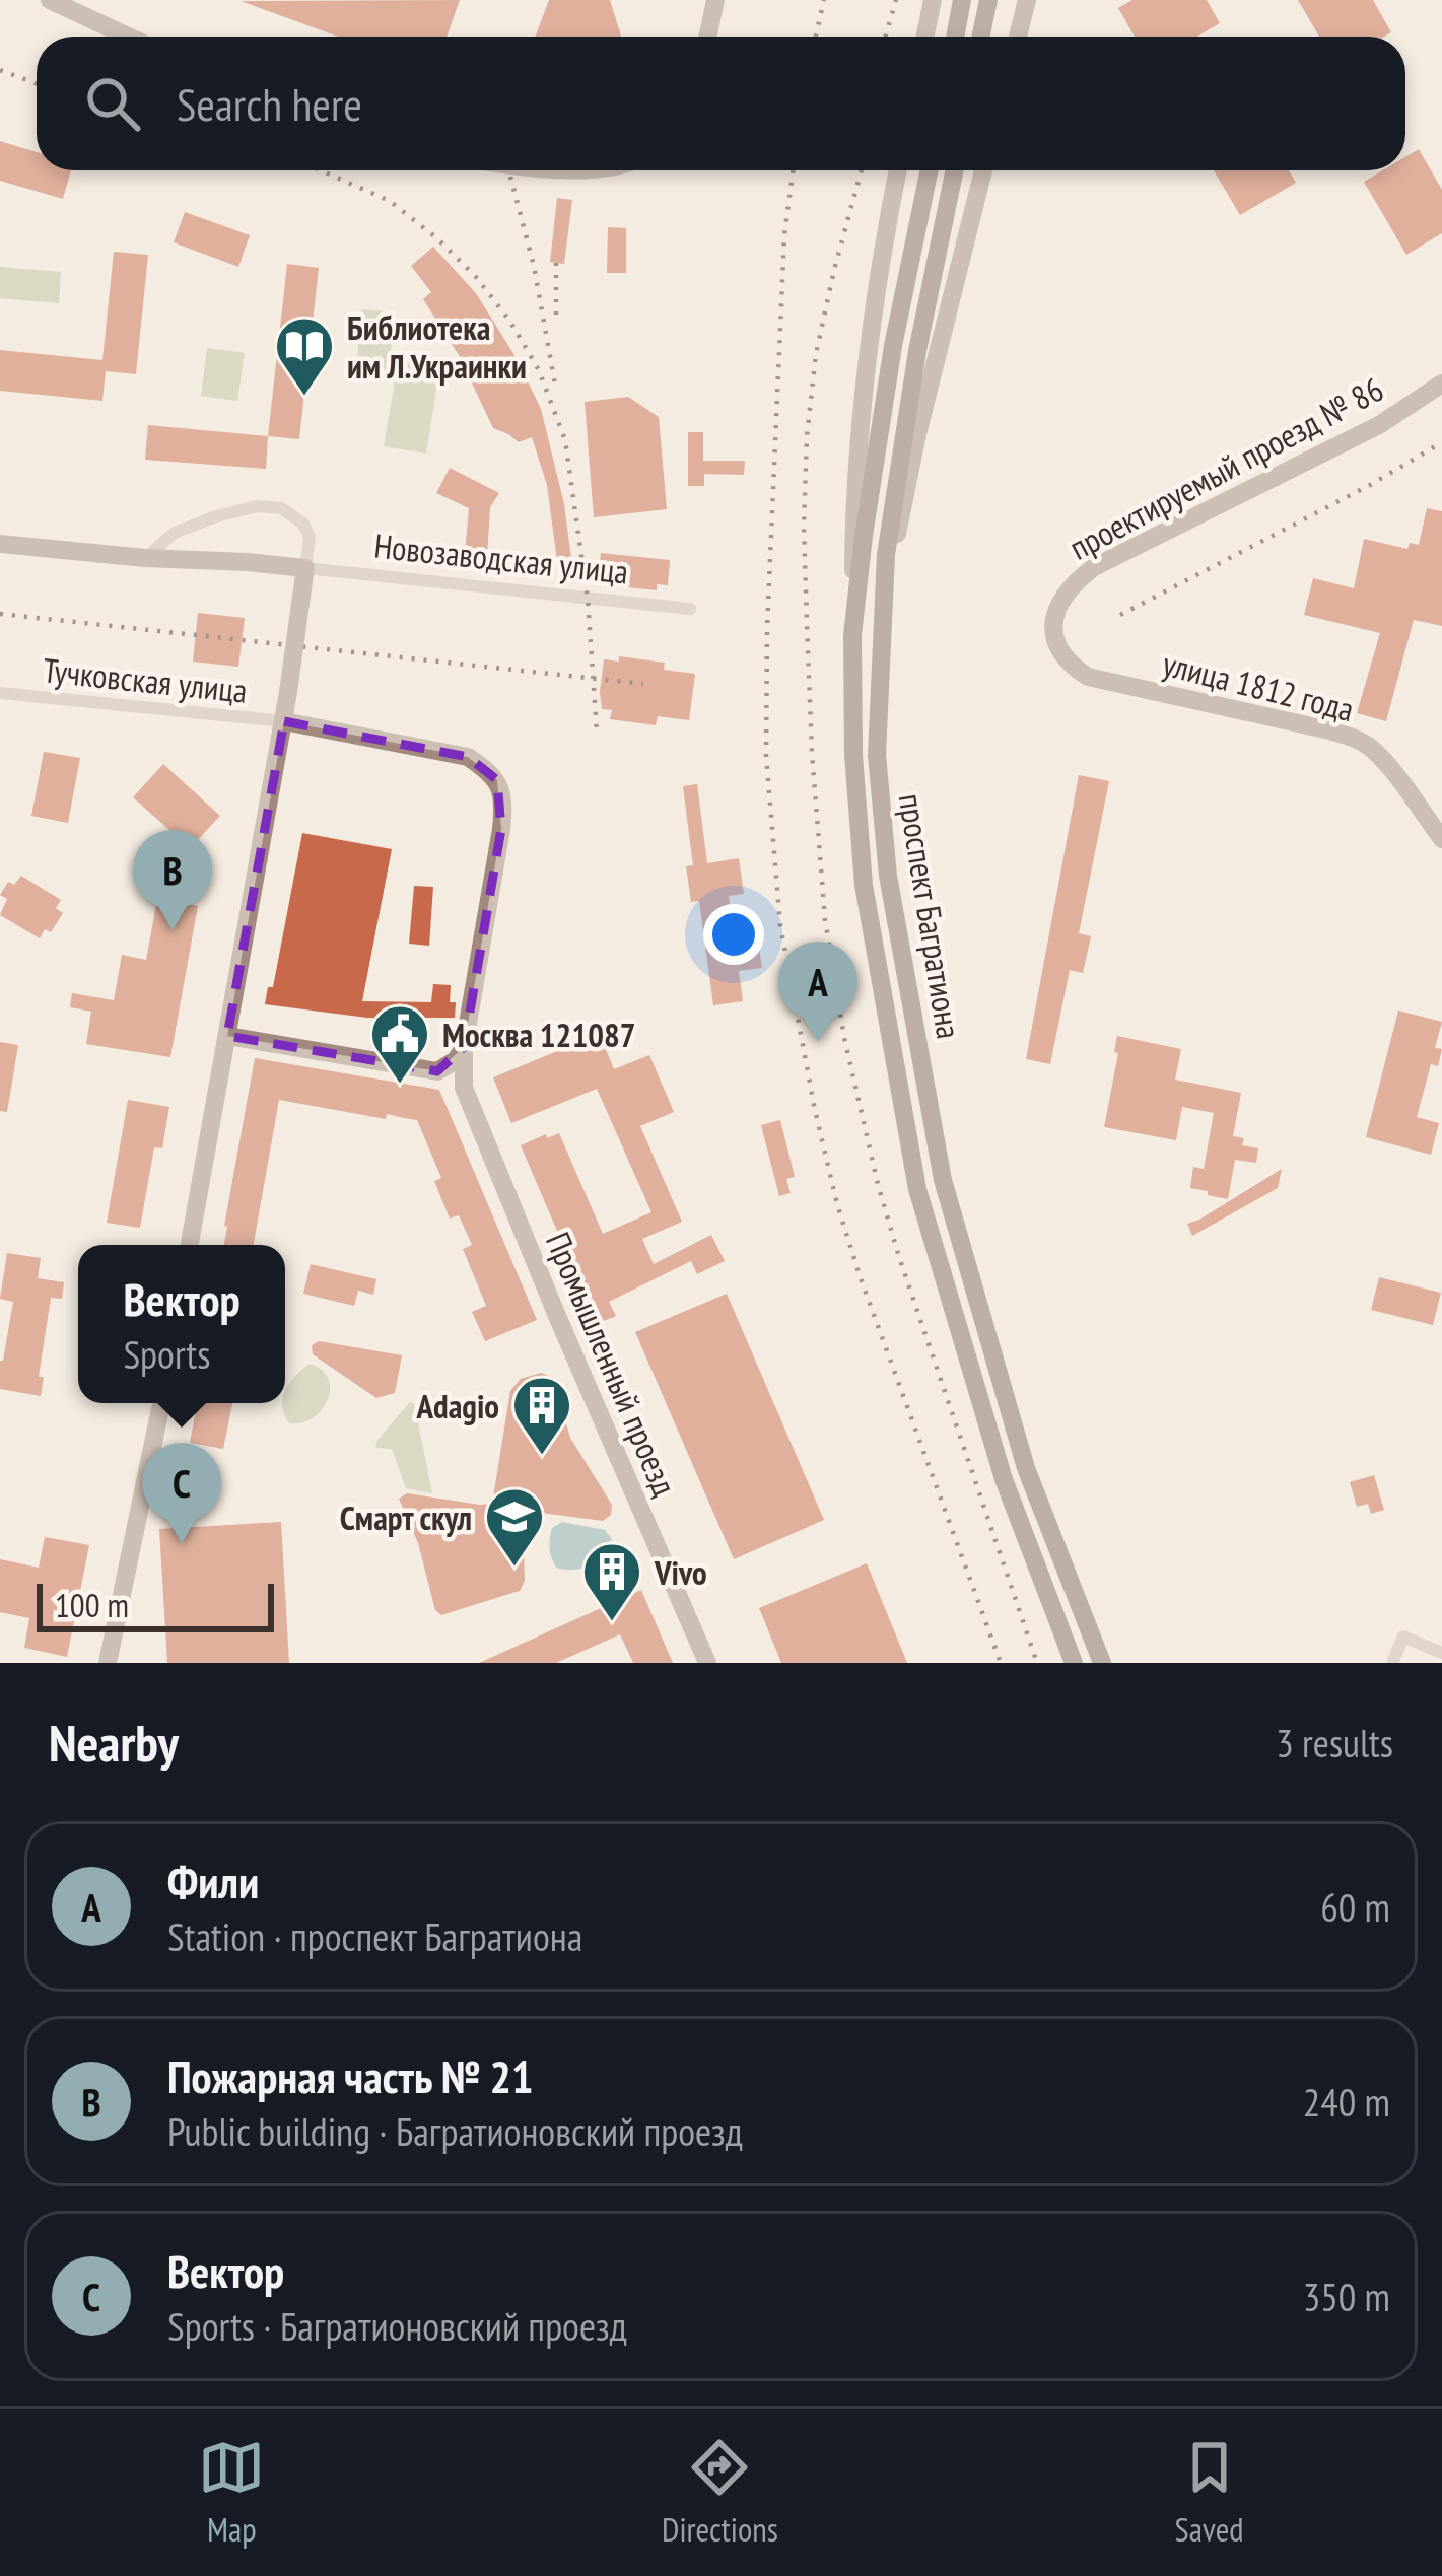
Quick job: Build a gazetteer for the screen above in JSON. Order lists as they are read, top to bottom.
{
  "streets": {
    "main road": ["проспект Багратиона"],
    "street": [
      "проектируемый проезд № 86",
      "Новозаводская улица",
      "Тучковская улица",
      "улица 1812 года",
      "Промышленный проезд"
    ]
  },
  "crossings": [
    ["проектируемый проезд № 86", "улица 1812 года"],
    ["Тучковская улица", "Промышленный проезд"]
  ],
  "places": {
    "library": ["Библиотека им Л.Украинки"],
    "public building": ["Москва 121087"],
    "building": ["Adagio", "Vivo"],
    "school or university": ["Смарт скул"]
  },
  "scale_bar": "100 m",
  "page": {
    "search": "Search here",
    "pins": ["B", "A", "C"],
    "popup": ["Вектор", "Sports"],
    "scale": "100 m",
    "heading": ["Nearby", "3 results"],
    "list": [
      {
        "mark": "A",
        "name": "Фили",
        "note": "Station · проспект Багратиона",
        "value": "60 m"
      },
      {
        "mark": "B",
        "name": "Пожарная часть № 21",
        "note": "Public building · Багратионовский проезд",
        "value": "240 m"
      },
      {
        "mark": "C",
        "name": "Вектор",
        "note": "Sports · Багратионовский проезд",
        "value": "350 m"
      }
    ],
    "nav": ["Map", "Directions", "Saved"]
  }
}
